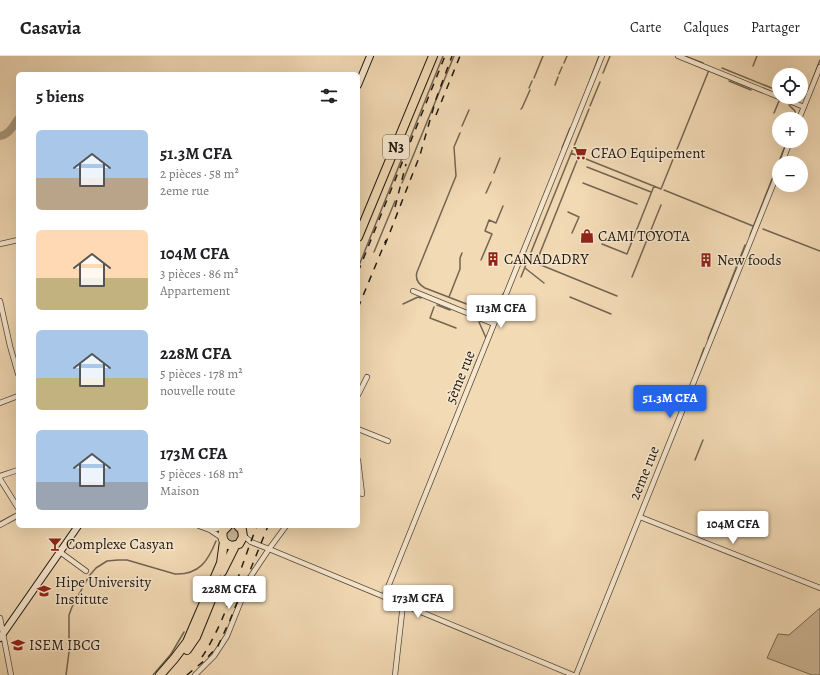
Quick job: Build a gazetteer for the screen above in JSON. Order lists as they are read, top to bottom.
{
  "streets": {
    "highway": ["N3"],
    "street": ["5ème rue", "2eme rue"]
  },
  "places": {
    "supermarket": ["CFAO Equipement"],
    "shop": ["CAMI TOYOTA"],
    "building": ["CANADADRY", "New foods"],
    "bar": ["Complexe Casyan"],
    "school or university": ["Hipe University Institute", "ISEM IBCG"]
  },
  "page": {
    "header": "Casavia",
    "nav": ["Carte", "Calques", "Partager"],
    "map_buttons": ["+", "−"],
    "heading": "5 biens",
    "list": [
      {
        "name": "51.3M CFA",
        "note": "2 pièces · 58 m² · 2eme rue"
      },
      {
        "name": "104M CFA",
        "note": "3 pièces · 86 m² · Appartement"
      },
      {
        "name": "228M CFA",
        "note": "5 pièces · 178 m² · nouvelle route"
      },
      {
        "name": "173M CFA",
        "note": "5 pièces · 168 m² · Maison"
      }
    ],
    "price": [
      "113M CFA",
      "51.3M CFA",
      "104M CFA",
      "228M CFA",
      "173M CFA"
    ]
  }
}
